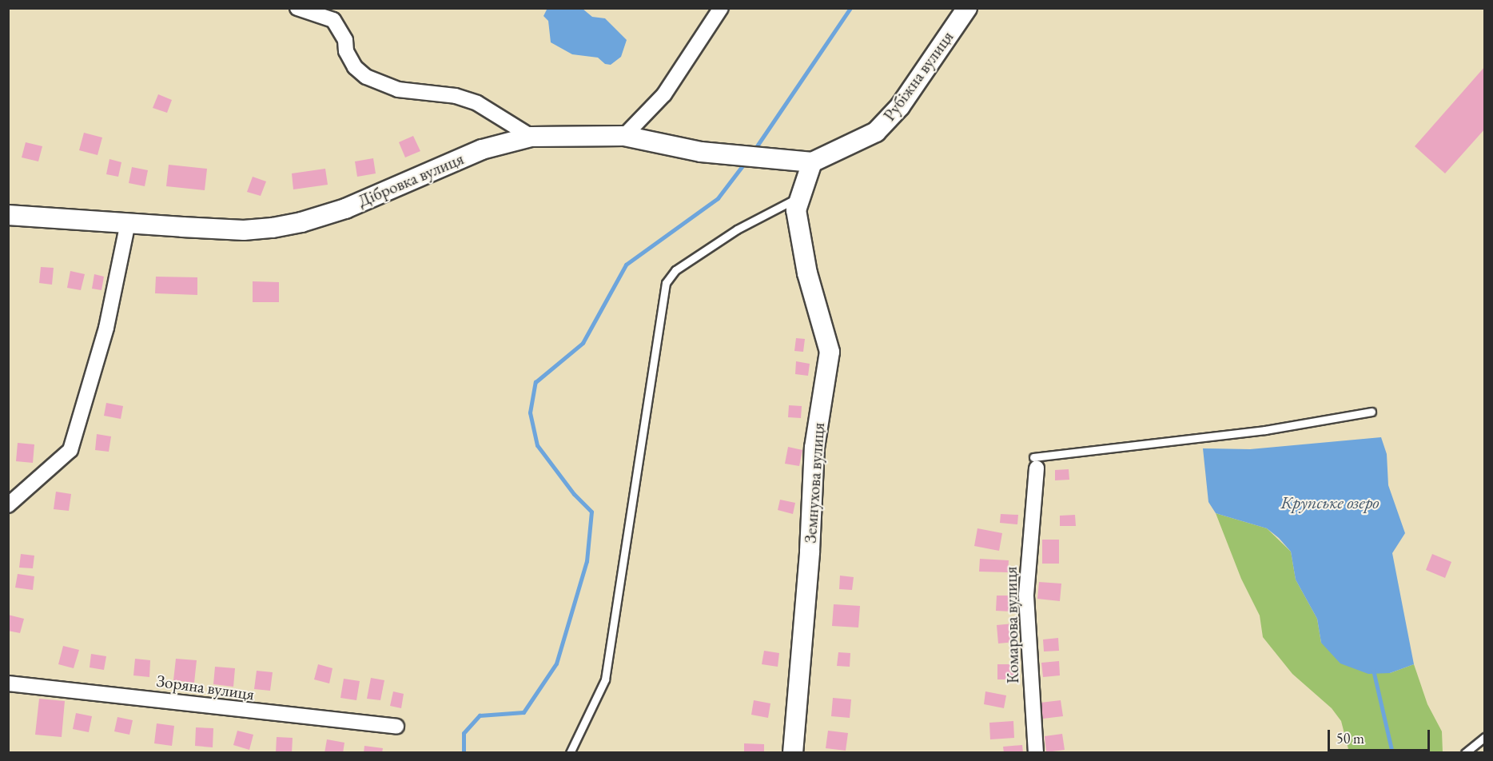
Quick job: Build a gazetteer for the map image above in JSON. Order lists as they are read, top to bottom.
{
  "streets": {
    "street": [
      "Рубіжна вулиця",
      "Дібровка вулиця",
      "Земнухова вулиця",
      "Комарова вулиця",
      "Зоряна вулиця"
    ]
  },
  "crossings": [
    ["Рубіжна вулиця", "Дібровка вулиця"],
    ["Рубіжна вулиця", "Земнухова вулиця"],
    ["Дібровка вулиця", "Земнухова вулиця"]
  ],
  "water": ["Крупське озеро"],
  "scale_bar": "50 m"
}
